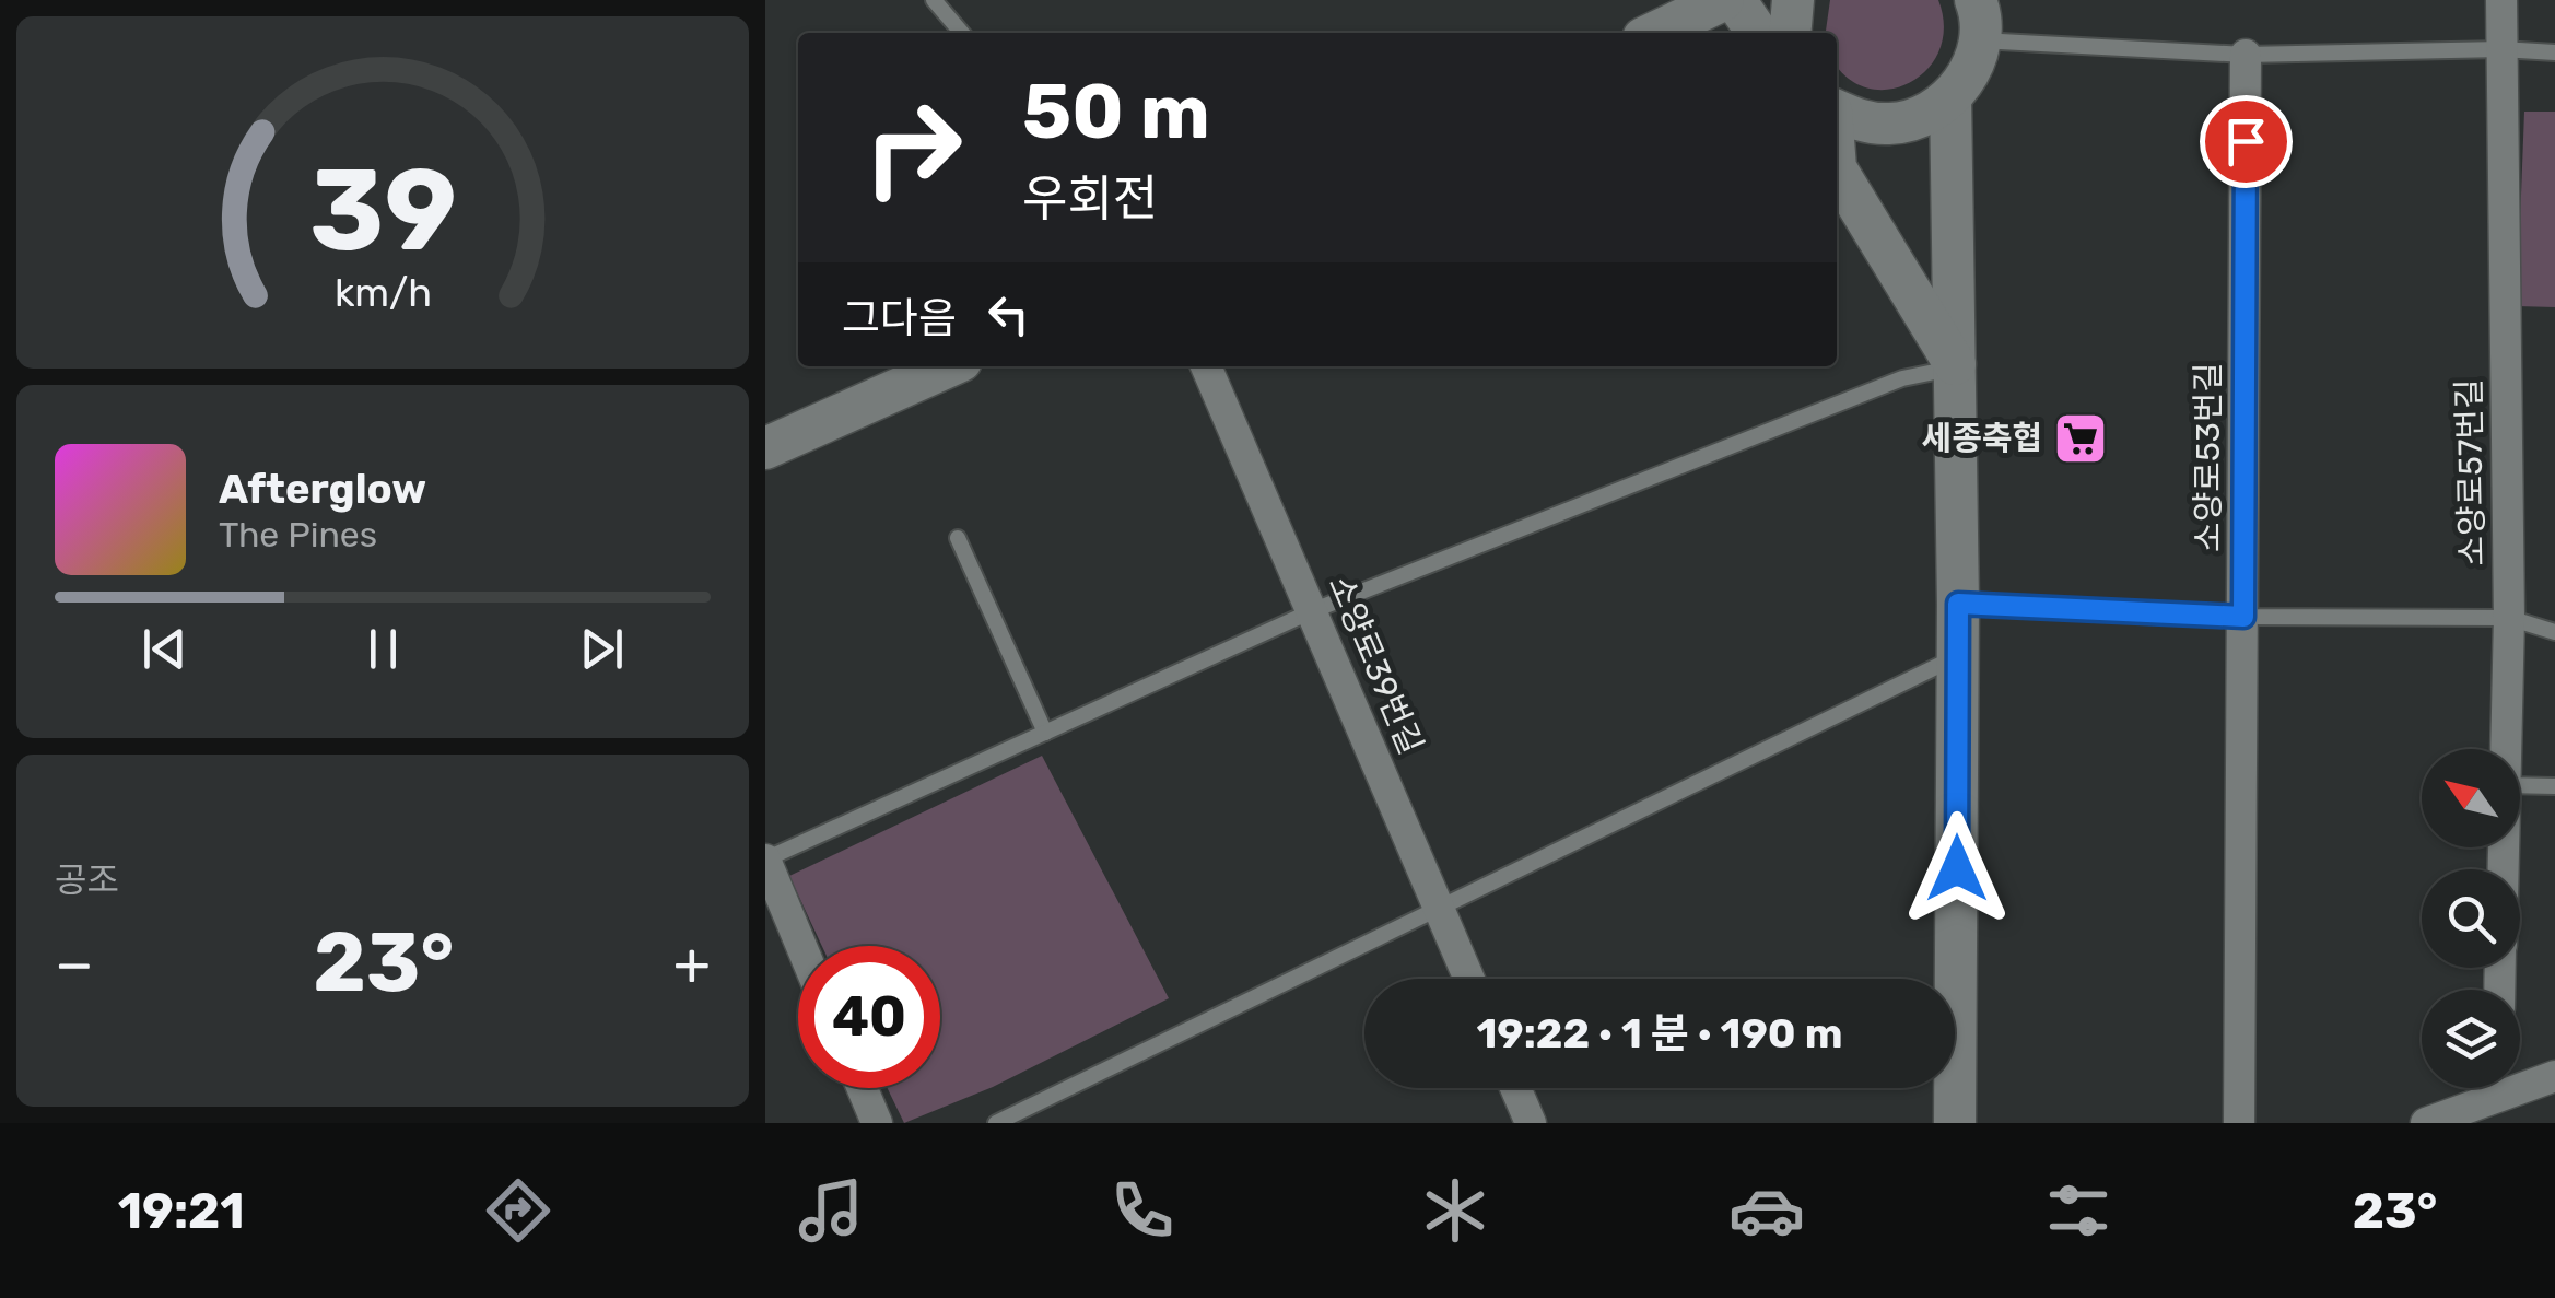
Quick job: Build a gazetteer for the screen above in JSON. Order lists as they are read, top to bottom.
{
  "streets": {
    "street": ["소양로53번길", "소양로57번길", "소양로39번길"]
  },
  "places": {
    "supermarket": ["세종축협"]
  },
  "north": "top left",
  "page": {
    "turn": ["50 m", "우회전"],
    "then": "그다음",
    "song": ["Afterglow", "The Pines"],
    "tile": "공조",
    "heat": ["−", "23°", "+"],
    "limit": "40",
    "trip": "19:22 · 1 분 · 190 m",
    "tabs": ["19:21", "23°"],
    "gauge": ["39", "km/h"]
  }
}
